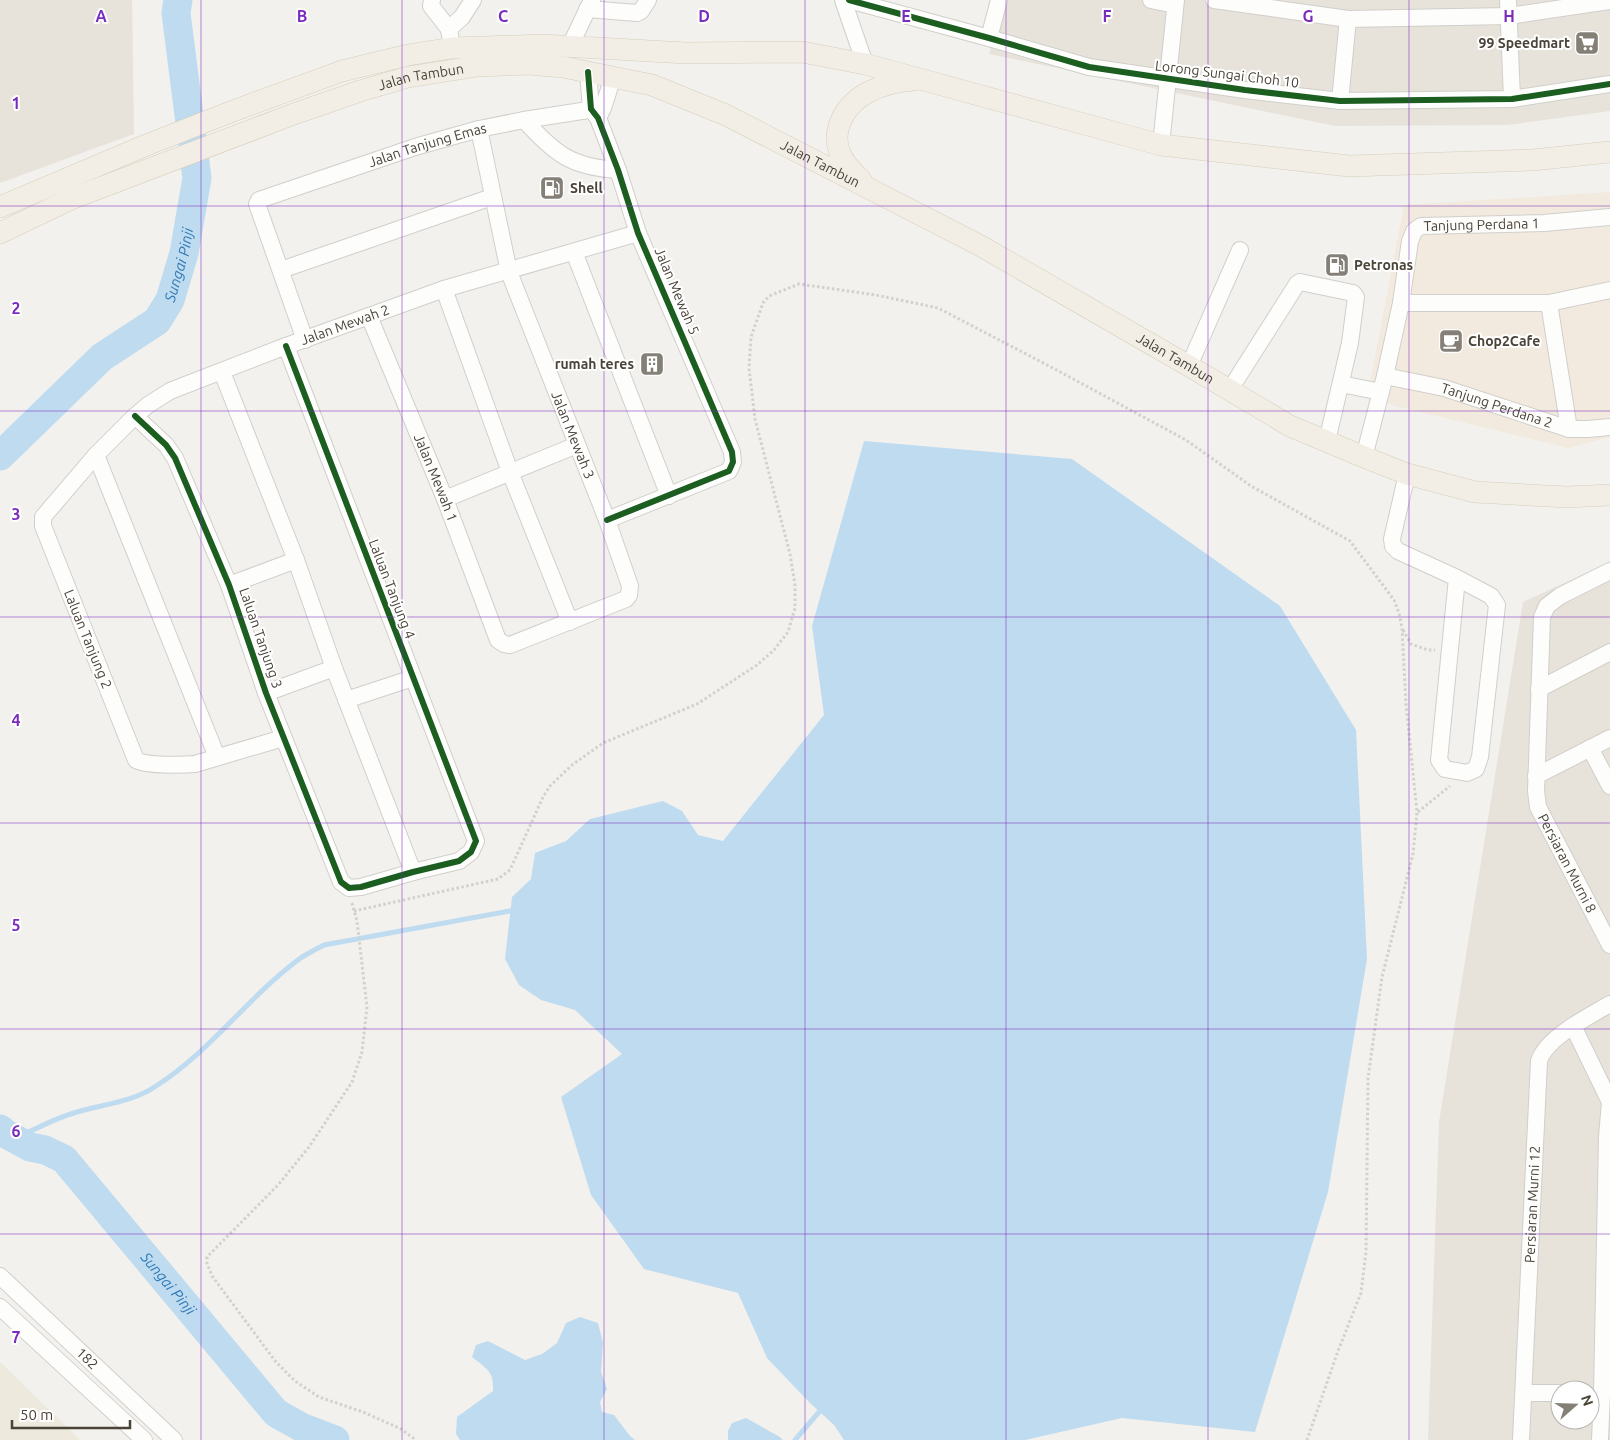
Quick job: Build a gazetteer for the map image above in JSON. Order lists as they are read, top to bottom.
{
  "streets": {
    "main road": ["Jalan Tambun"],
    "street": [
      "Lorong Sungai Choh 10",
      "Jalan Tanjung Emas",
      "Tanjung Perdana 1",
      "Jalan Mewah 5",
      "Jalan Mewah 2",
      "Tanjung Perdana 2",
      "Jalan Mewah 3",
      "Jalan Mewah 1",
      "Laluan Tanjung 4",
      "Laluan Tanjung 3",
      "Laluan Tanjung 2",
      "Persiaran Murni 8",
      "Persiaran Murni 12",
      "182"
    ]
  },
  "crossings": [
    ["Jalan Tambun", "Tanjung Perdana 1"],
    ["Jalan Tambun", "Jalan Mewah 5"],
    ["Jalan Tanjung Emas", "Jalan Mewah 5"],
    ["Jalan Tanjung Emas", "Jalan Mewah 3"],
    ["Tanjung Perdana 1", "Tanjung Perdana 2"],
    ["Jalan Mewah 5", "Jalan Mewah 2"],
    ["Jalan Mewah 2", "Jalan Mewah 3"],
    ["Jalan Mewah 2", "Jalan Mewah 1"],
    ["Jalan Mewah 2", "Laluan Tanjung 4"],
    ["Jalan Mewah 2", "Laluan Tanjung 3"],
    ["Jalan Mewah 2", "Laluan Tanjung 2"],
    ["Jalan Mewah 3", "Jalan Mewah 1"],
    ["Laluan Tanjung 4", "Laluan Tanjung 3"]
  ],
  "water": ["Sungai Pinji"],
  "places": {
    "supermarket": ["99 Speedmart"],
    "fuel station": ["Shell", "Petronas"],
    "cafe": ["Chop2Cafe"],
    "building": ["rumah teres"]
  },
  "scale_bar": "50 m",
  "north": "right",
  "grid": {
    "columns": [
      "A",
      "B",
      "C",
      "D",
      "E",
      "F",
      "G",
      "H"
    ],
    "rows": [
      "1",
      "2",
      "3",
      "4",
      "5",
      "6",
      "7"
    ]
  }
}
